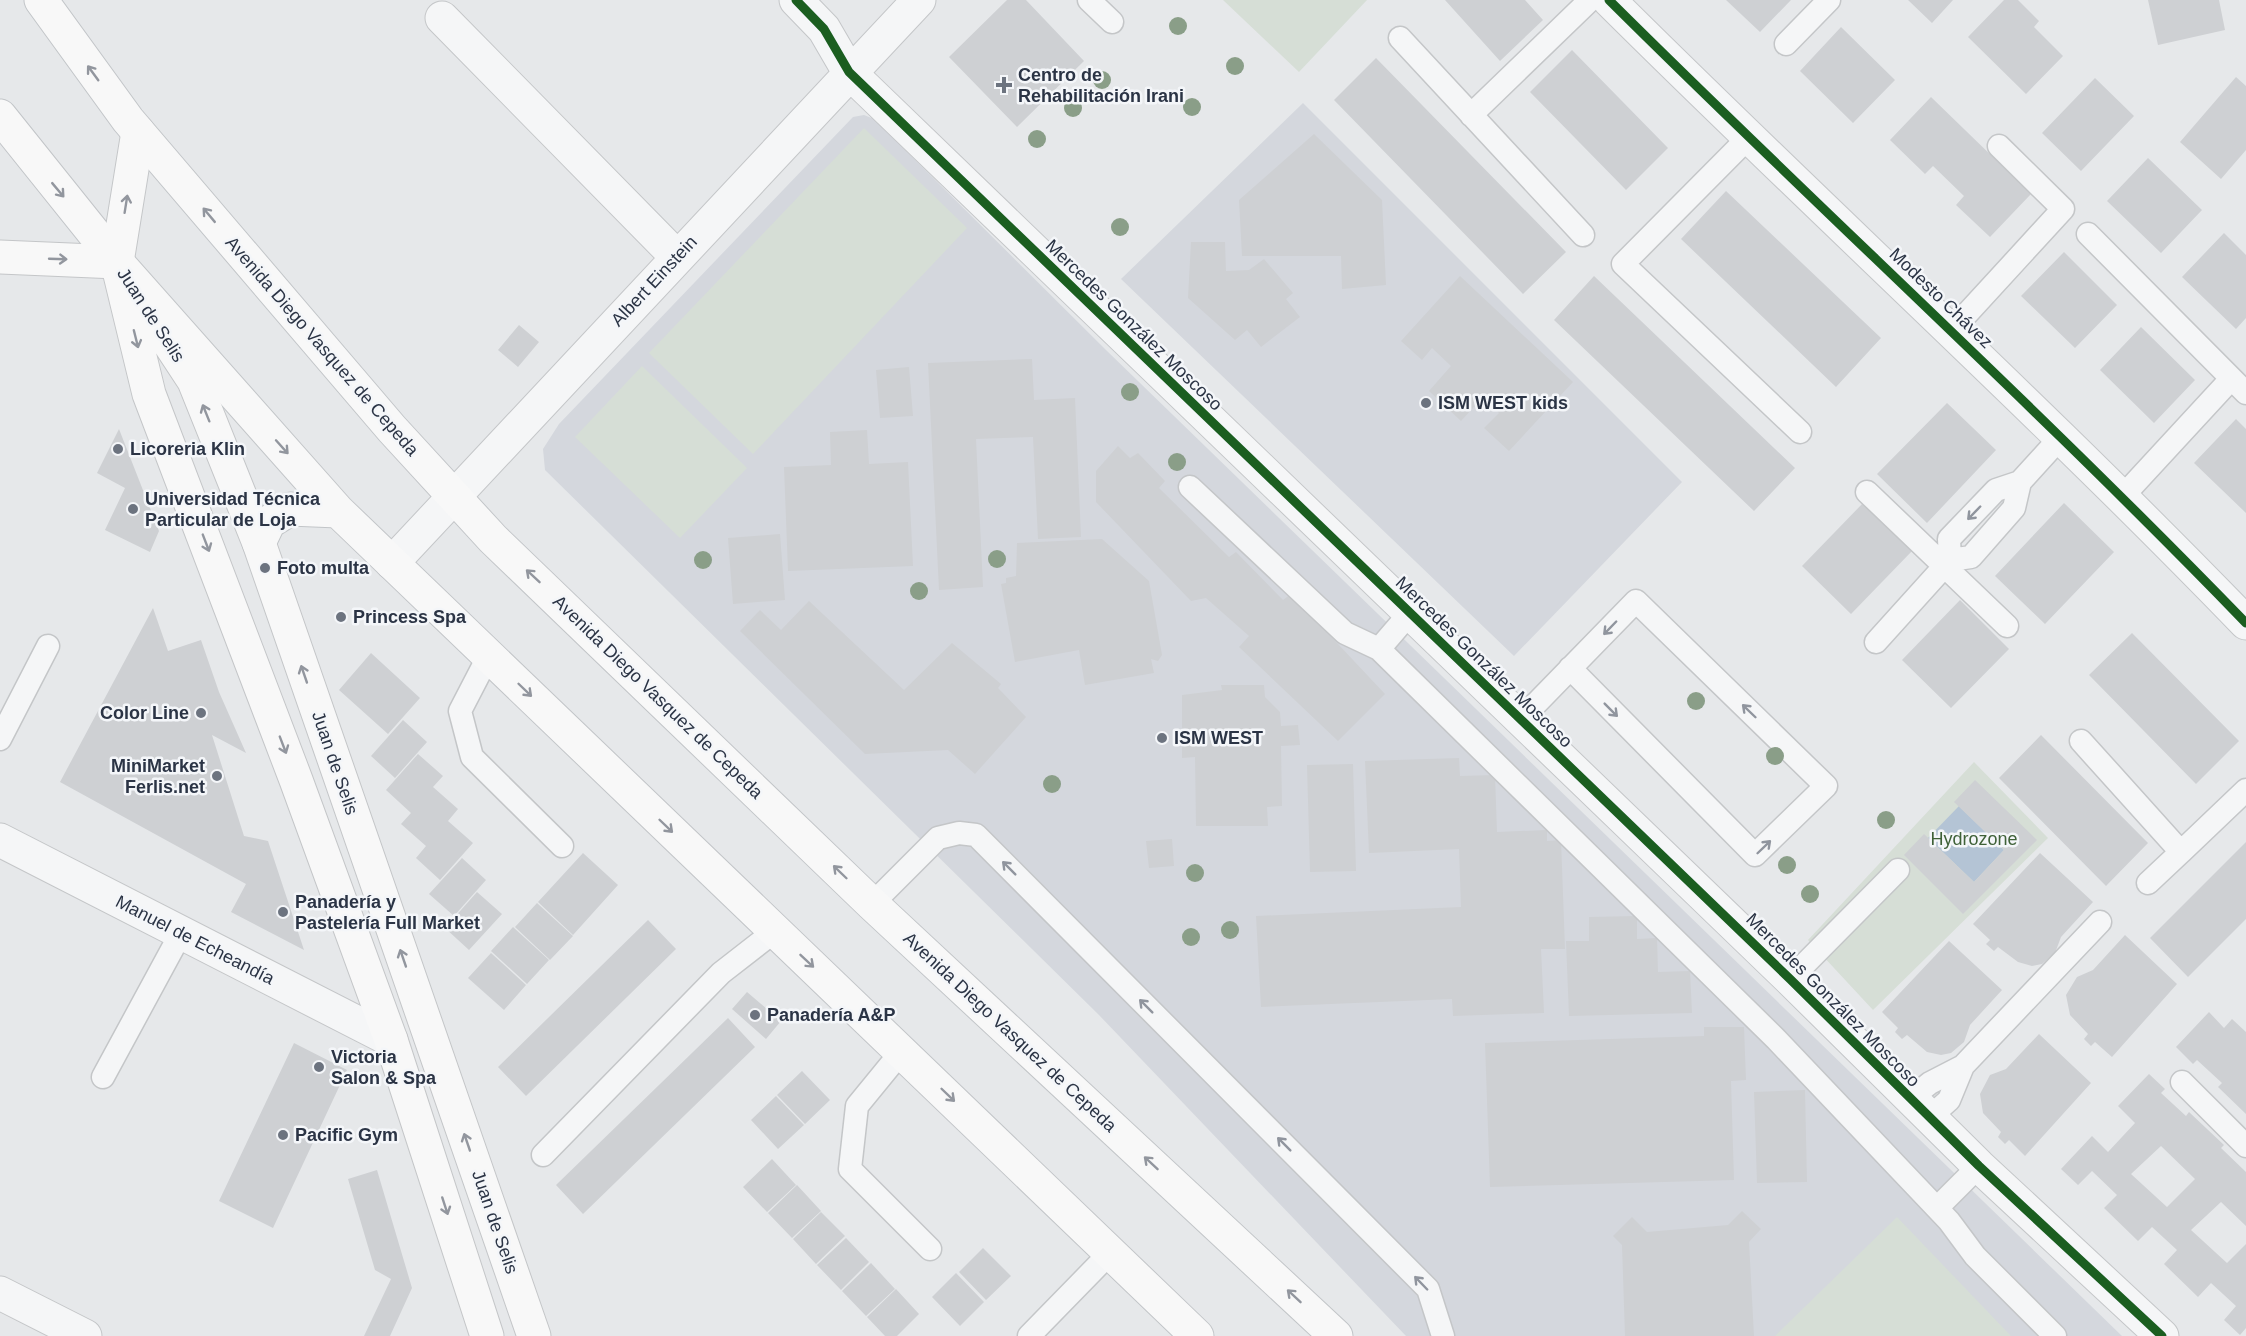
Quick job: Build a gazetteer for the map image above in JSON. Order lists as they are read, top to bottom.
{
  "streets": {
    "main road": ["Juan de Selis", "Avenida Diego Vasquez de Cepeda"],
    "street": [
      "Albert Einstein",
      "Modesto Chávez",
      "Mercedes González Moscoso",
      "Manuel de Echeandía"
    ]
  },
  "crossings": [
    ["Albert Einstein", "Mercedes González Moscoso"],
    ["Albert Einstein", "Avenida Diego Vasquez de Cepeda"],
    ["Juan de Selis", "Manuel de Echeandía"]
  ],
  "parks": ["Hydrozone"],
  "places": {
    "health": ["Centro de Rehabilitación Irani"],
    "other": [
      "ISM WEST kids",
      "Licoreria Klin",
      "Universidad Técnica Particular de Loja",
      "Foto multa",
      "Princess Spa",
      "Color Line",
      "ISM WEST",
      "MiniMarket Ferlis.net",
      "Panadería y Pastelería Full Market",
      "Panadería A&P",
      "Victoria Salon & Spa",
      "Pacific Gym"
    ]
  }
}
